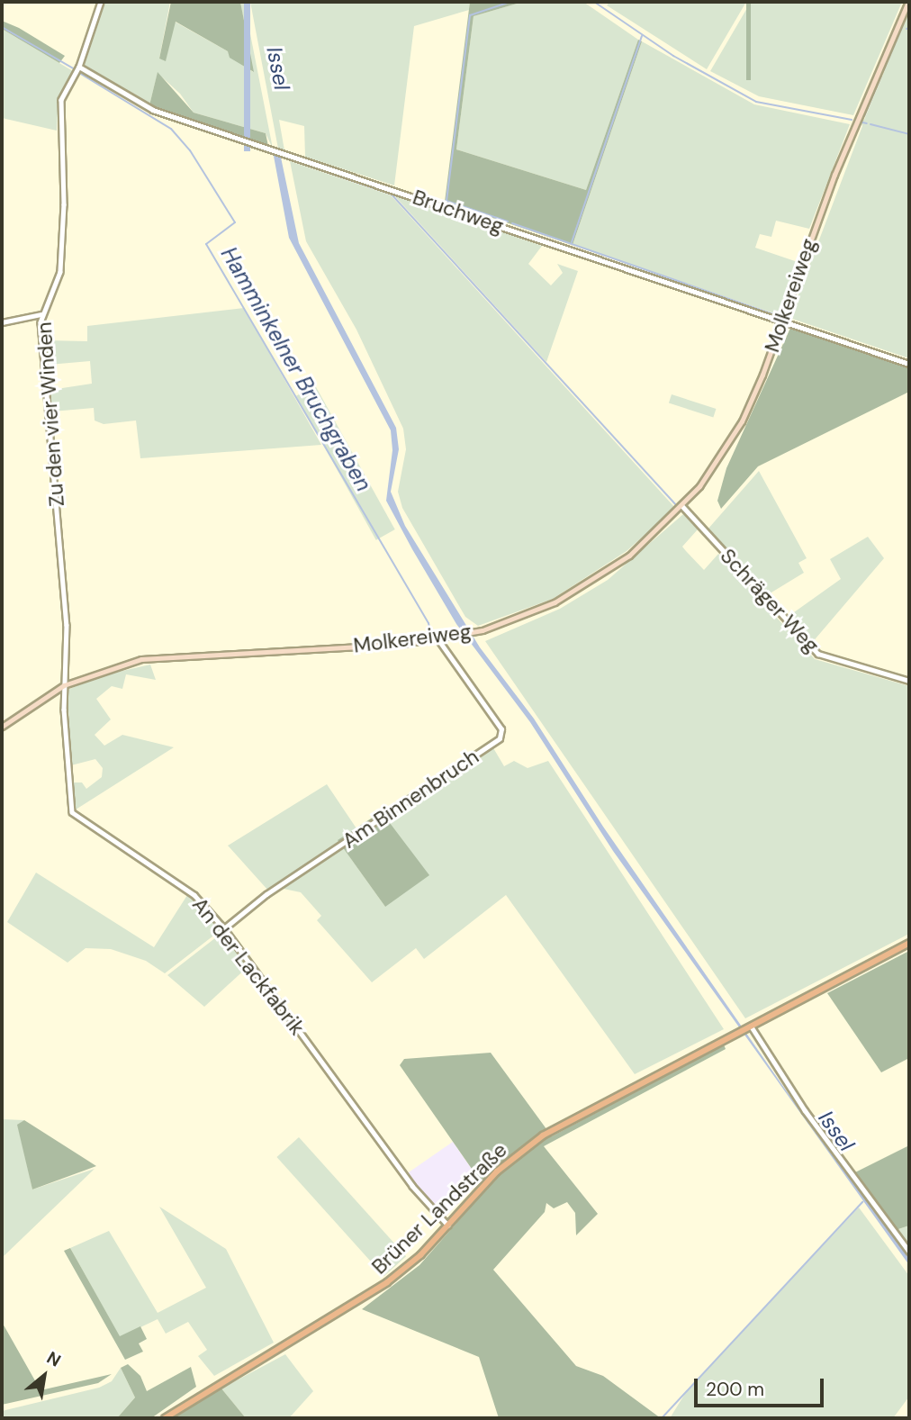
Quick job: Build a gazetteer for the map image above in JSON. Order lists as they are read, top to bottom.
{
  "streets": {
    "main road": ["Molkereiweg", "Brüner Landstraße"],
    "street": [
      "Bruchweg",
      "Zu den vier Winden",
      "Schräger Weg",
      "Am Binnenbruch",
      "An der Lackfabrik"
    ]
  },
  "crossings": [
    ["Bruchweg", "Molkereiweg"],
    ["Bruchweg", "Zu den vier Winden"],
    ["Molkereiweg", "Zu den vier Winden"],
    ["Molkereiweg", "Schräger Weg"],
    ["Molkereiweg", "Am Binnenbruch"],
    ["Molkereiweg", "An der Lackfabrik"],
    ["Zu den vier Winden", "An der Lackfabrik"],
    ["Am Binnenbruch", "An der Lackfabrik"],
    ["An der Lackfabrik", "Brüner Landstraße"]
  ],
  "water": ["Issel", "Hamminkelner Bruchgraben"],
  "scale_bar": "200 m",
  "north": "top right"
}
